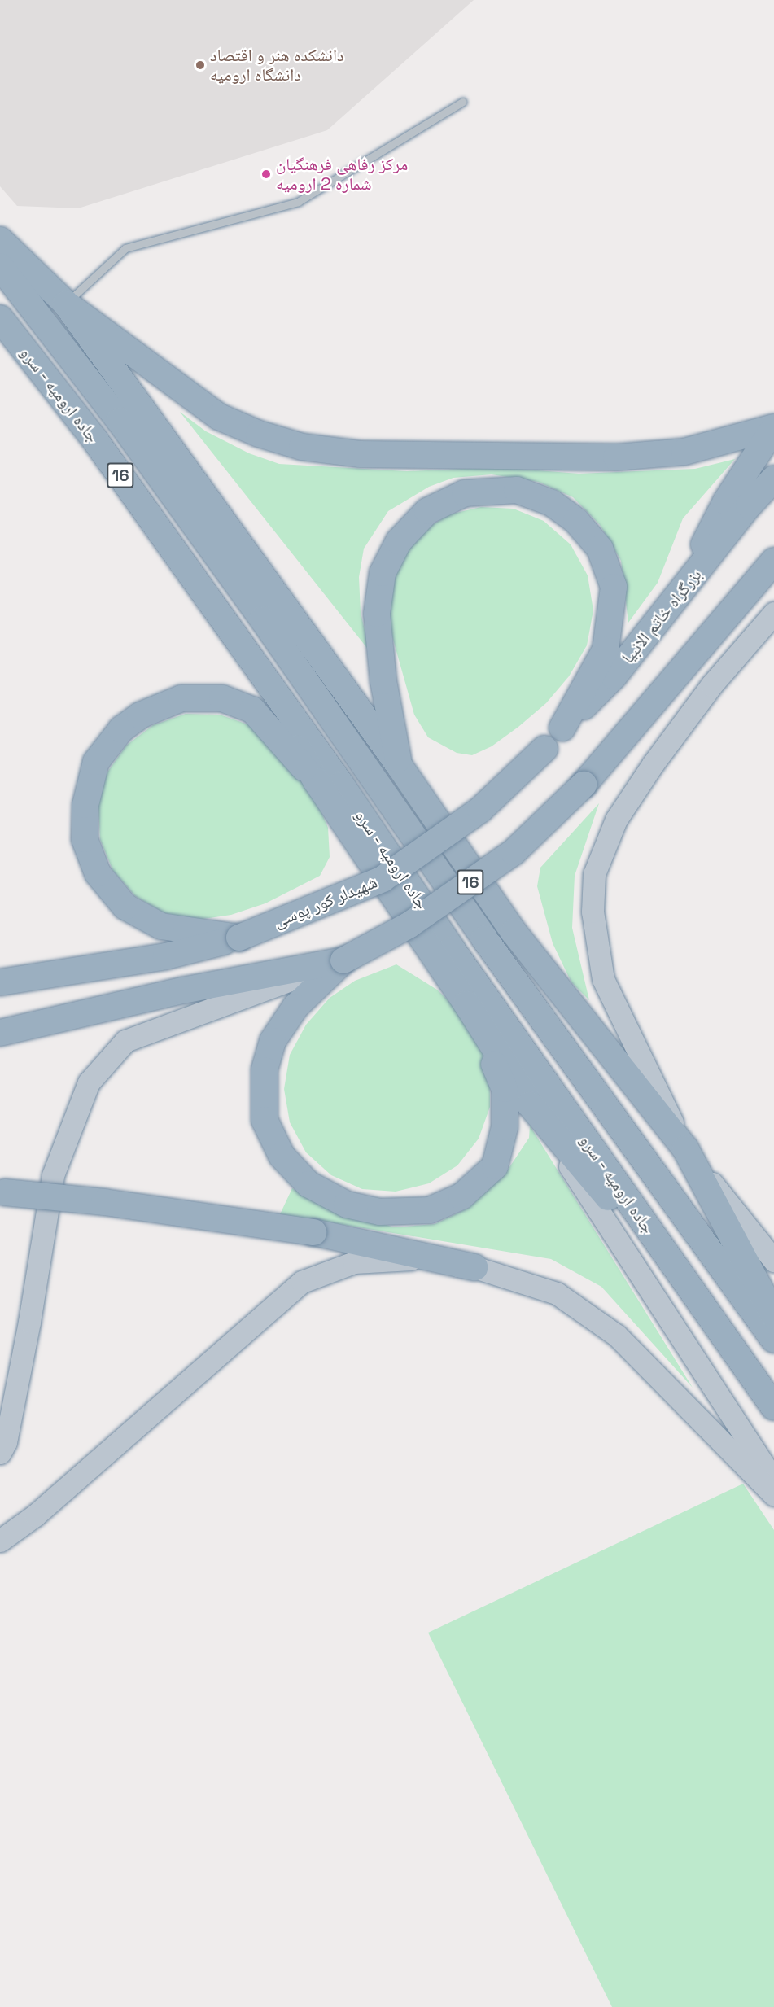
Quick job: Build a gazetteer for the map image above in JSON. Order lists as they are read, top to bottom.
{
  "streets": {
    "highway": [
      "جاده ارومیه - سرو",
      "16",
      "بزرگراه خاتم الانبیا",
      "شهیدلر کور پوسی"
    ]
  },
  "crossings": [
    ["بزرگراه خاتم الانبیا", "شهیدلر کور پوسی"]
  ],
  "places": ["دانشکده هنر و اقتصاد دانشگاه ارومیه", "مرکز رفاهی فرهنگیان شماره 2 ارومیه"]
}
